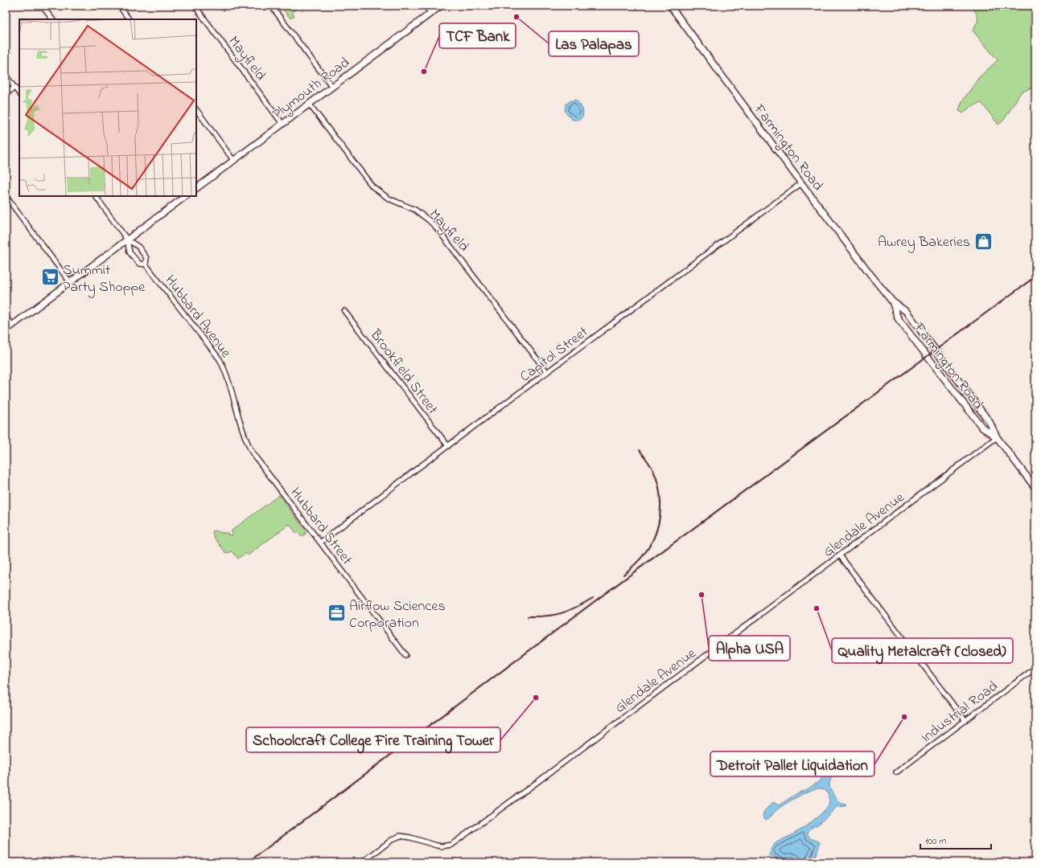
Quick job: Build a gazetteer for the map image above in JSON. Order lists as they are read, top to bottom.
{
  "streets": {
    "main road": ["Plymouth Road", "Farmington Road"],
    "street": [
      "Mayfield",
      "Hubbard Avenue",
      "Capitol Street",
      "Brookfield Street",
      "Glendale Avenue",
      "Hubbard Street",
      "Industrial Road"
    ]
  },
  "crossings": [
    ["Mayfield", "Plymouth Road"],
    ["Mayfield", "Capitol Street"],
    ["Farmington Road", "Capitol Street"],
    ["Farmington Road", "Glendale Avenue"],
    ["Hubbard Avenue", "Hubbard Street"],
    ["Capitol Street", "Brookfield Street"],
    ["Capitol Street", "Hubbard Street"]
  ],
  "places": {
    "other": [
      "Las Palapas",
      "TCF Bank",
      "Alpha USA",
      "Quality Metalcraft (closed)",
      "Schoolcraft College Fire Training Tower",
      "Detroit Pallet Liquidation"
    ],
    "shop": ["Awrey Bakeries"],
    "supermarket": ["Summit Party Shoppe"],
    "office": ["Airflow Sciences Corporation"]
  },
  "scale_bar": "100 m"
}
